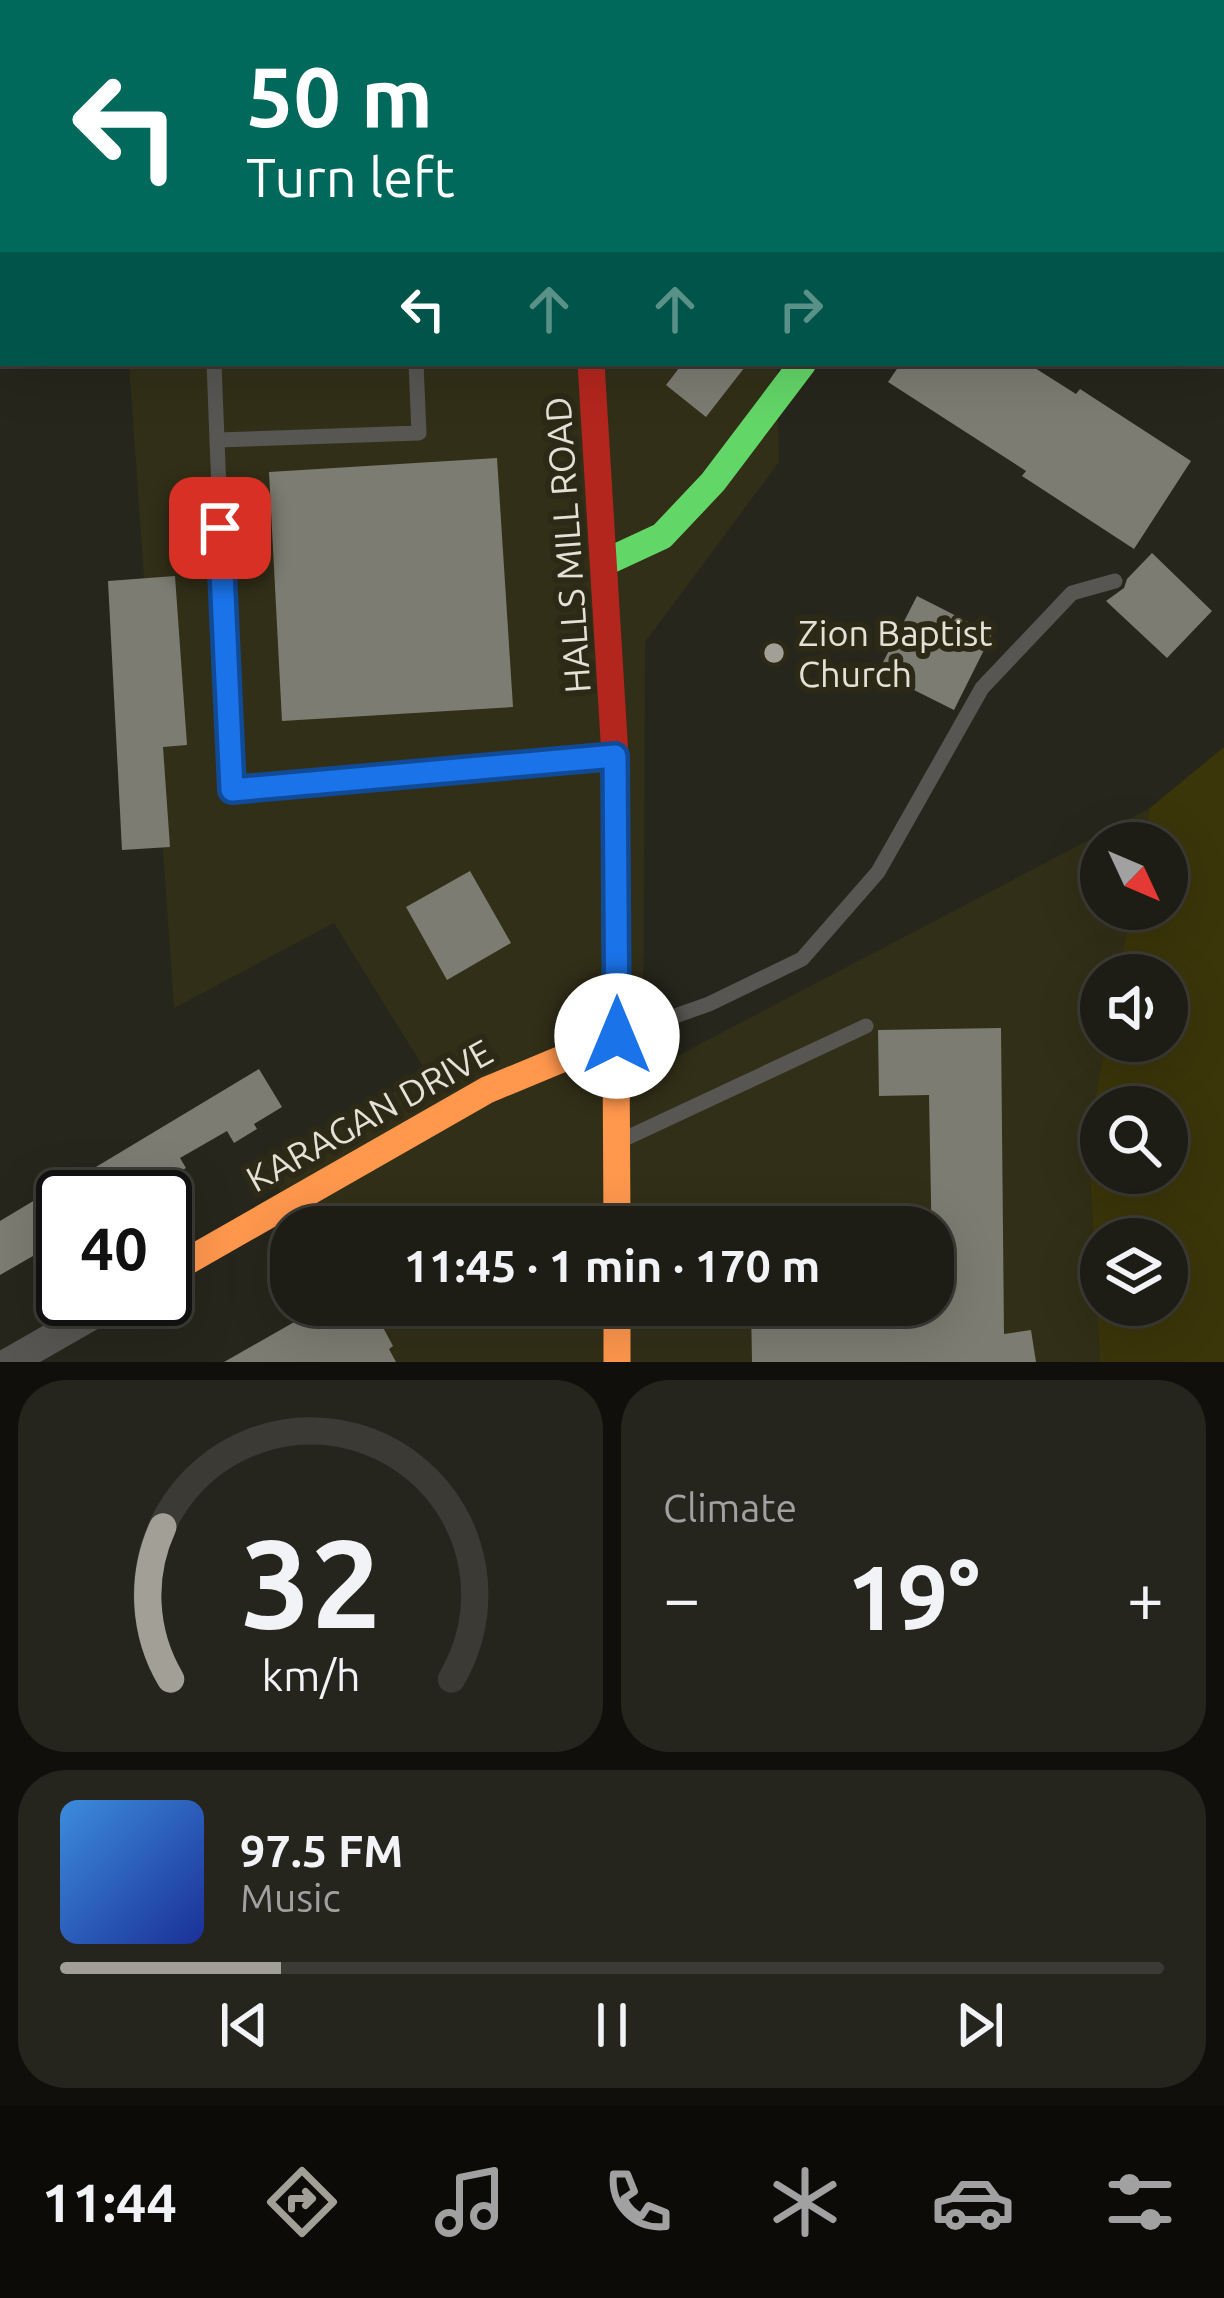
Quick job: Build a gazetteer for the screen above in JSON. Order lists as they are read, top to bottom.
{
  "streets": {
    "street": ["HALLS MILL ROAD", "KARAGAN DRIVE"]
  },
  "crossings": [
    ["HALLS MILL ROAD", "KARAGAN DRIVE"]
  ],
  "places": ["Zion Baptist Church"],
  "north": "bottom right",
  "page": {
    "turn": ["50 m", "Turn left"],
    "limit": "40",
    "trip": "11:45 · 1 min · 170 m",
    "tile": "Climate",
    "heat": ["−", "19°", "+"],
    "song": ["97.5 FM", "Music"],
    "tabs": "11:44",
    "gauge": ["32", "km/h"]
  }
}
